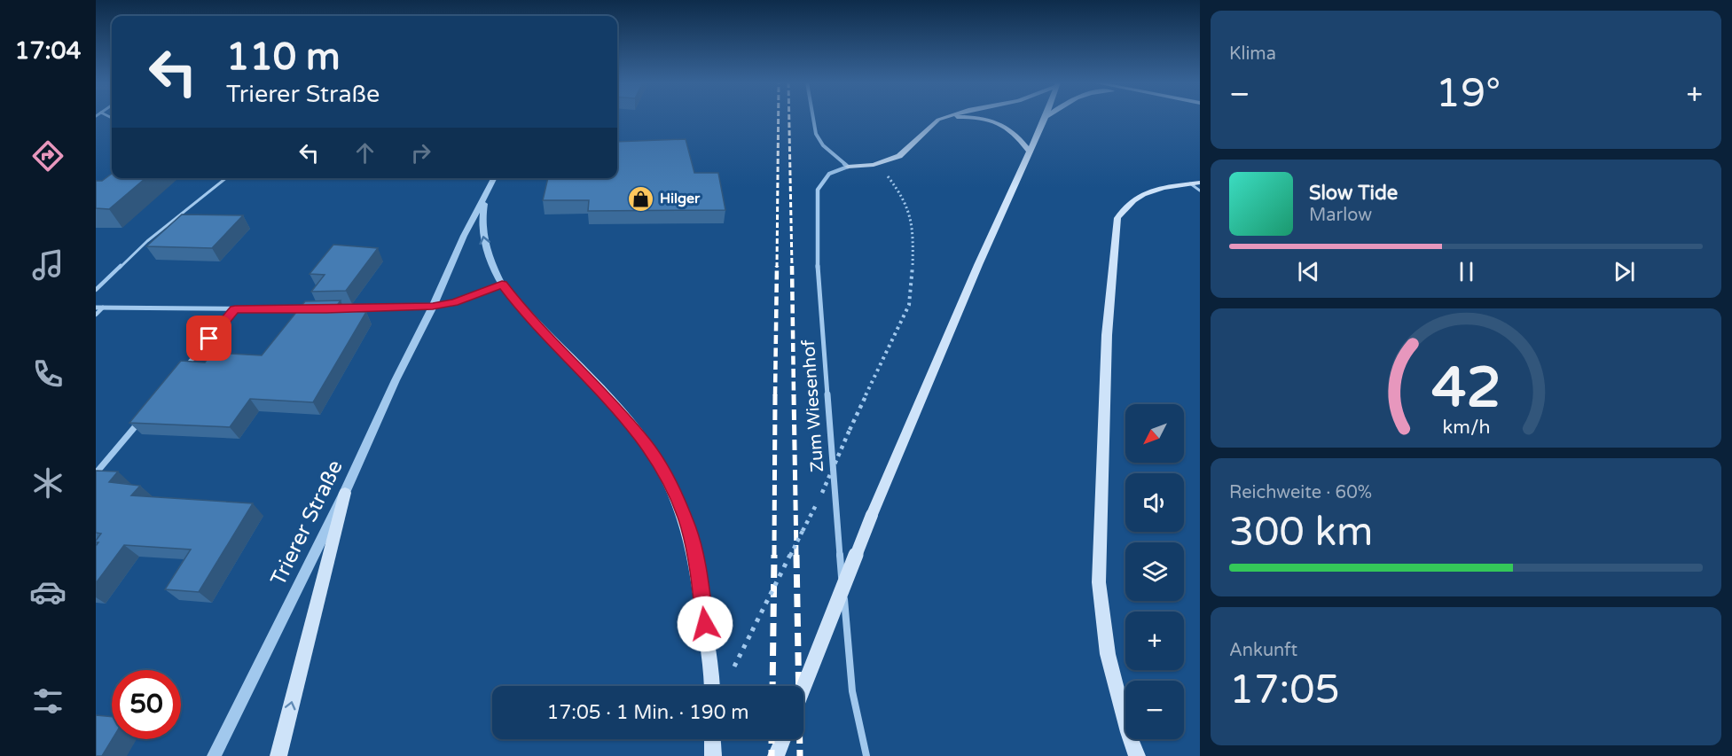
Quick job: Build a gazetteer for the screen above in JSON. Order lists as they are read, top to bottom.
{
  "streets": {
    "street": ["Zum Wiesenhof", "Trierer Straße"]
  },
  "places": {
    "shop": ["Hilger"]
  },
  "north": "bottom left",
  "page": {
    "tabs": "17:04",
    "tile": [
      "Klima",
      ["Reichweite · 60%", "300 km"],
      ["Ankunft", "17:05"]
    ],
    "turn": ["110 m", "Trierer Straße"],
    "heat": ["−", "19°", "+"],
    "song": ["Slow Tide", "Marlow"],
    "map_buttons": ["+", "−"],
    "limit": "50",
    "trip": "17:05 · 1 Min. · 190 m",
    "gauge": ["42", "km/h"]
  }
}
